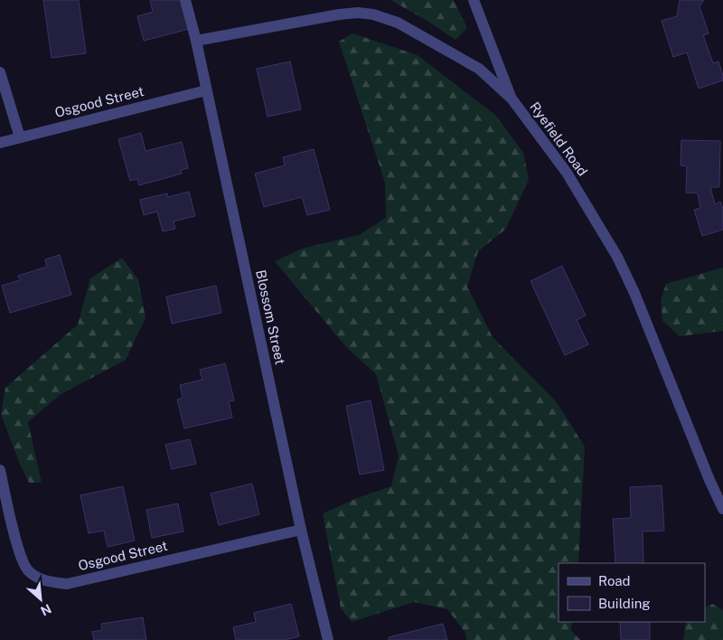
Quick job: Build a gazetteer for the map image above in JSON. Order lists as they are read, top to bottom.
{
  "streets": {
    "street": ["Osgood Street", "Ryefield Road", "Blossom Street"]
  },
  "crossings": [
    ["Osgood Street", "Blossom Street"],
    ["Ryefield Road", "Blossom Street"]
  ],
  "legend": ["Road", "Building"],
  "north": "bottom right"
}
